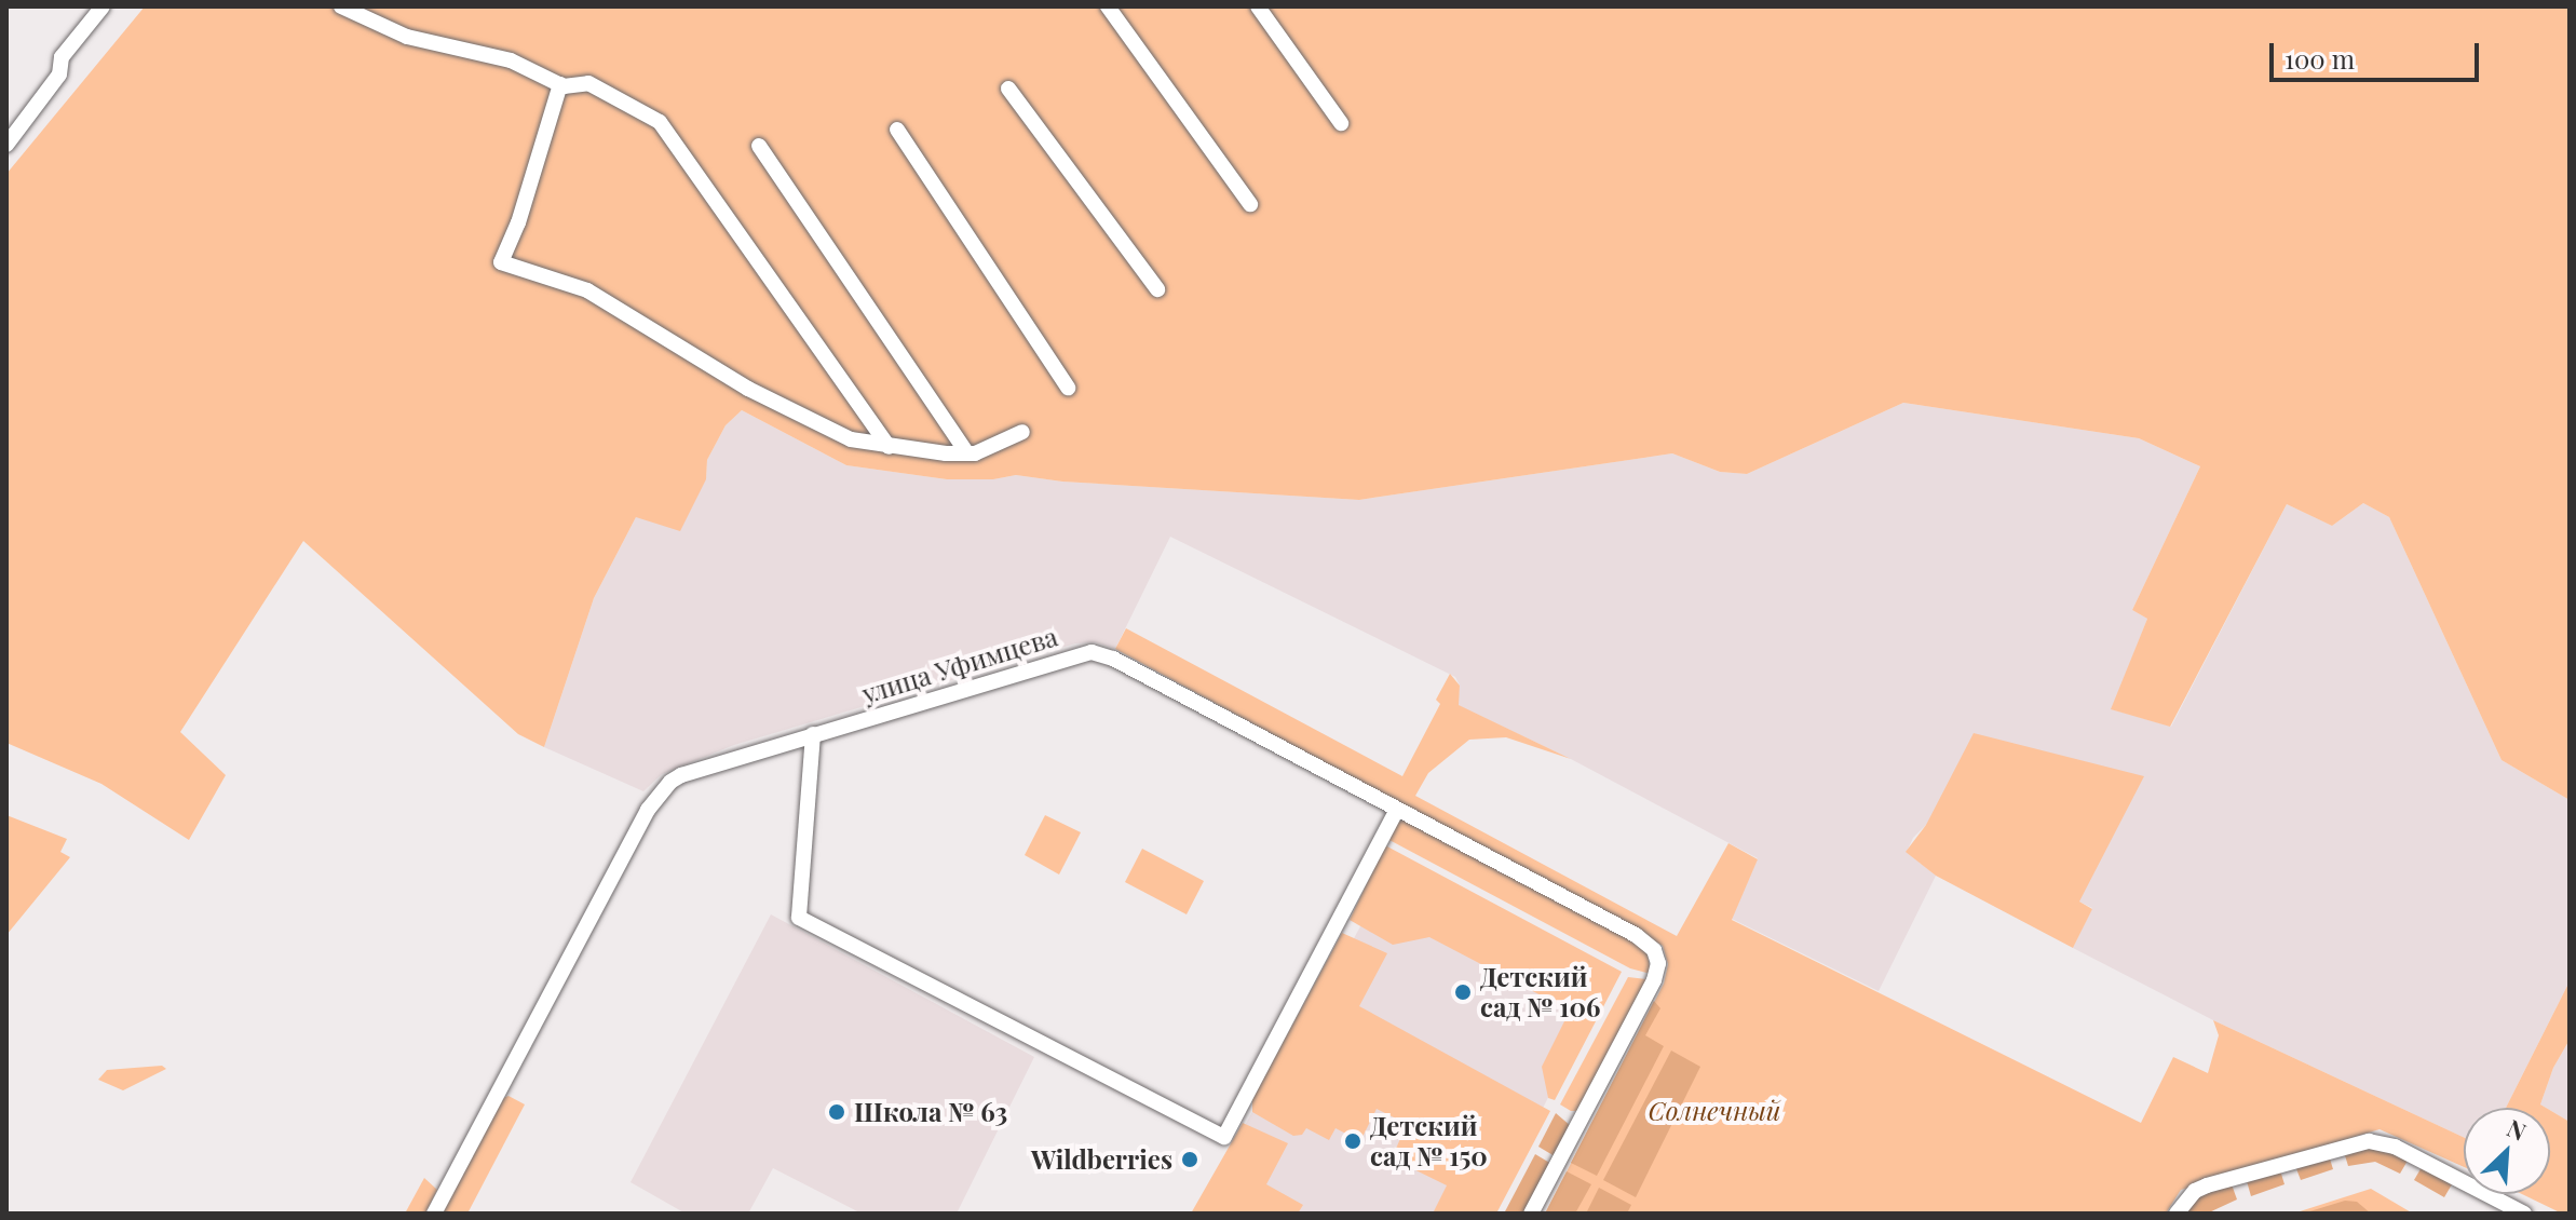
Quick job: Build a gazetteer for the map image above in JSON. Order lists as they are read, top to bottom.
{
  "streets": {
    "street": ["улица Уфимцева"]
  },
  "parks": ["Солнечный"],
  "places": [
    "Детский сад № 106",
    "Школа № 63",
    "Детский сад № 150",
    "Wildberries"
  ],
  "scale_bar": "100 m",
  "north": "top right"
}
